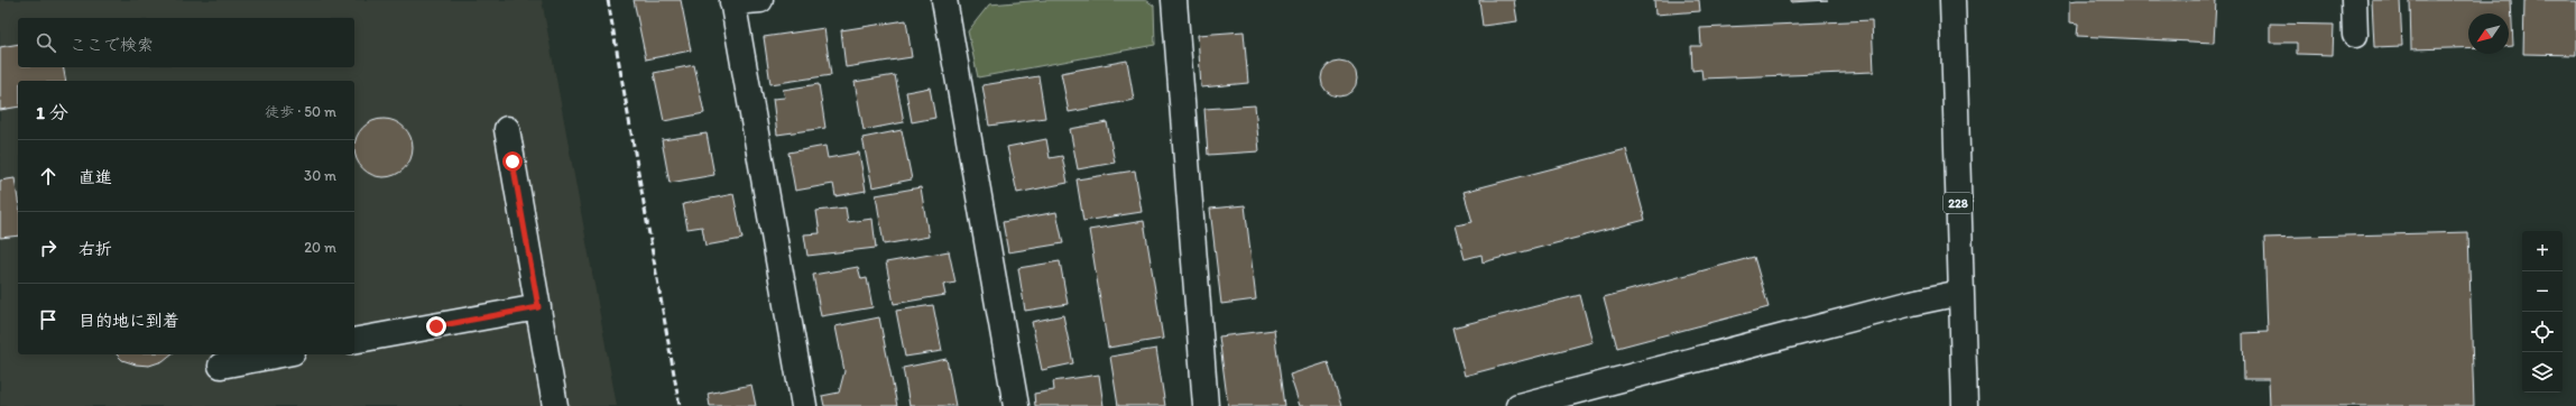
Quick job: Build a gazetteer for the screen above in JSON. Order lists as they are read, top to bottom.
{
  "streets": {
    "main road": ["228"]
  },
  "north": "bottom left",
  "page": {
    "search": "ここで検索",
    "heading": ["1 分", "徒歩 · 50 m"],
    "list": [
      ["直進", "30 m"],
      ["右折", "20 m"],
      "目的地に到着"
    ],
    "map_buttons": ["+", "−"]
  }
}
